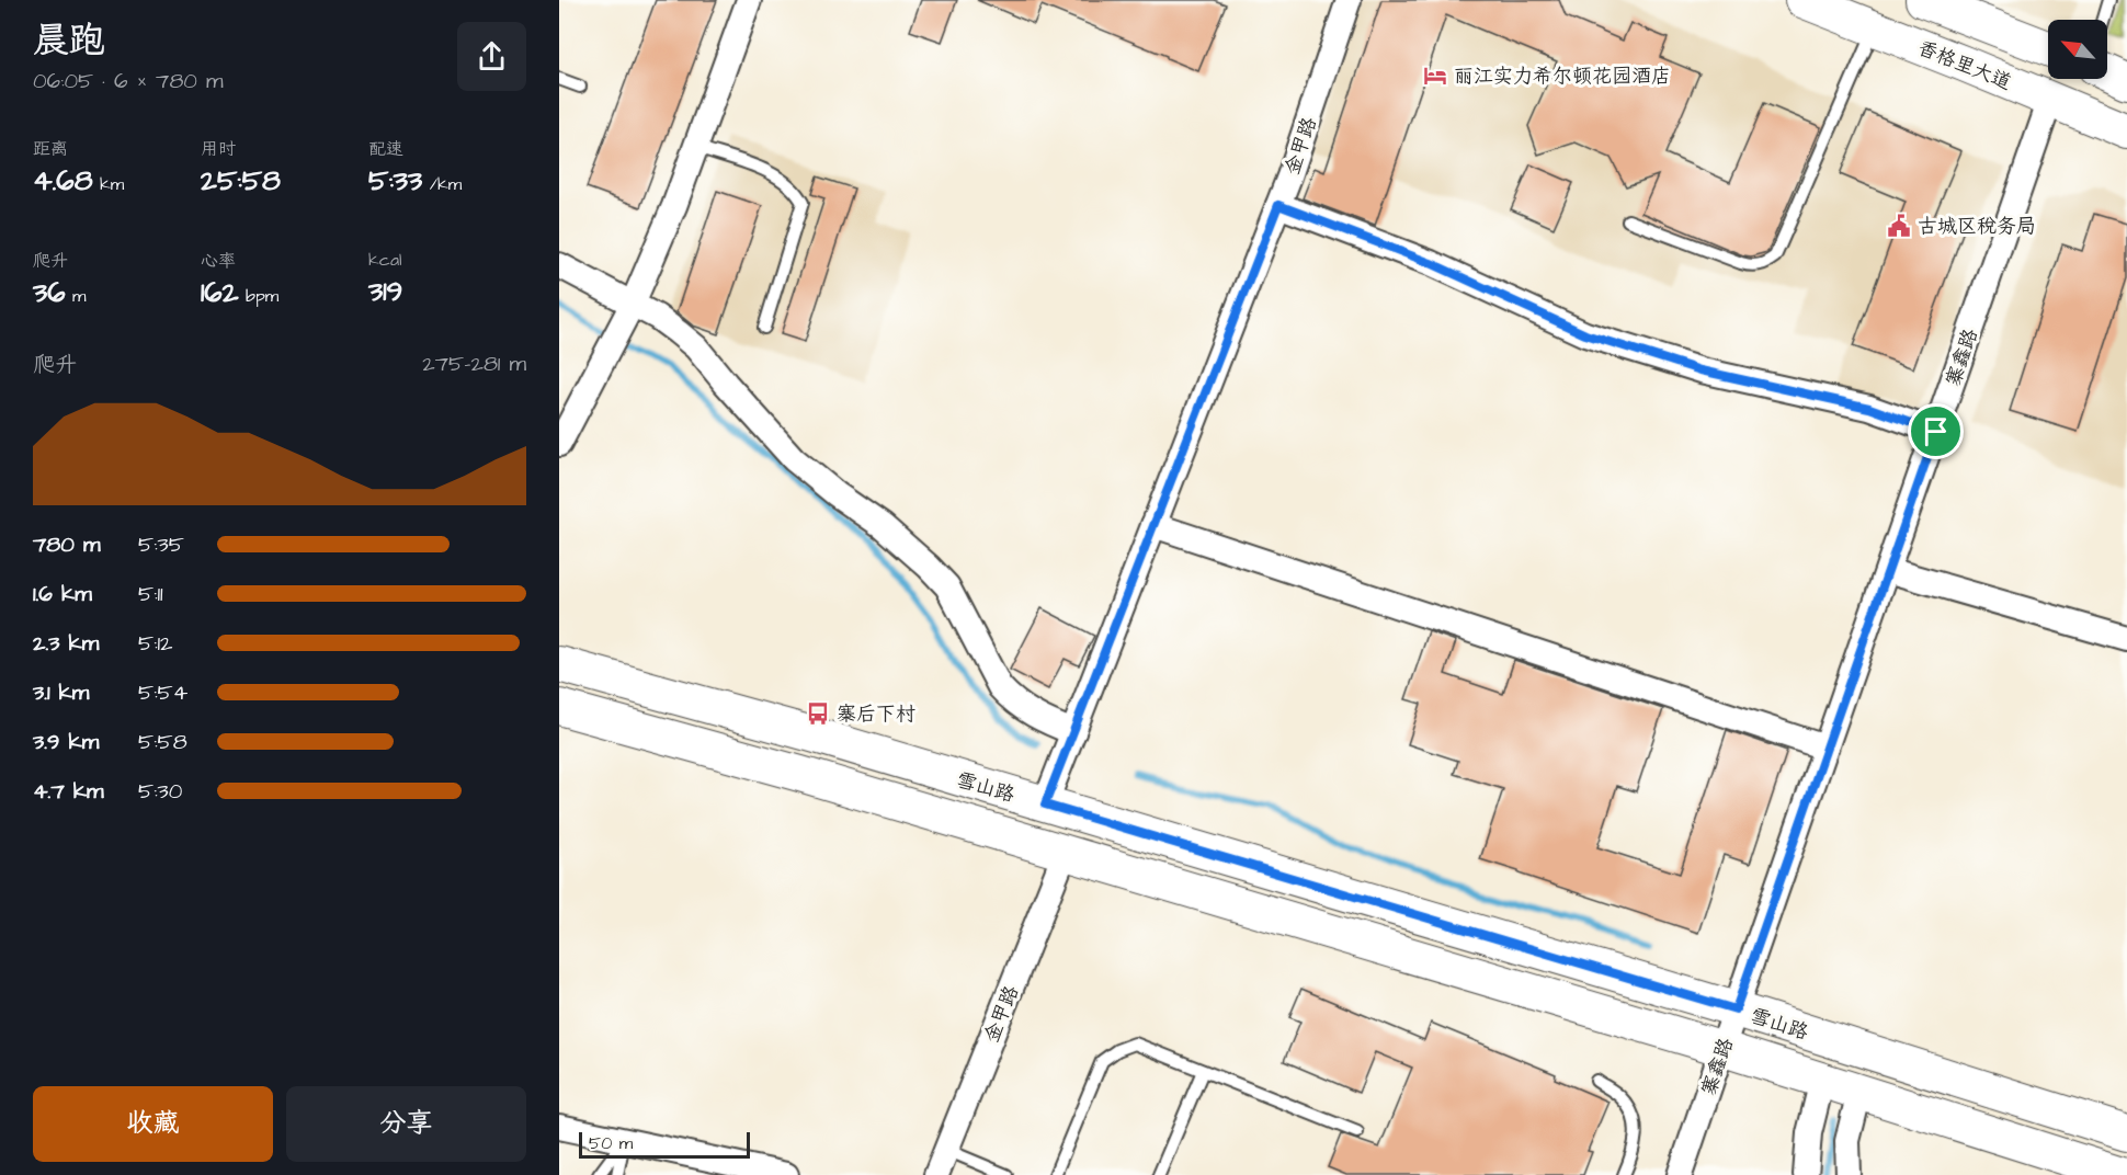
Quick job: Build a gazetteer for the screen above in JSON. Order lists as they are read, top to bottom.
{
  "streets": {
    "main road": ["香格里大道", "雪山路"],
    "street": ["金甲路", "寨鑫路"]
  },
  "crossings": [
    ["香格里大道", "寨鑫路"],
    ["金甲路", "雪山路"],
    ["寨鑫路", "雪山路"]
  ],
  "places": {
    "hotel": ["丽江实力希尔顿花园酒店"],
    "public building": ["古城区税务局"],
    "bus stop": ["寨后下村"]
  },
  "scale_bar": "50 m",
  "north": "top left",
  "page": {
    "heading": ["晨跑", "06:05 · 6 × 780 m"],
    "stats": [
      ["距离", "4.68 km"],
      ["用时", "25:58"],
      ["配速", "5:33 /km"],
      ["爬升", "36 m"],
      ["心率", "162 bpm"],
      ["kcal", "319"]
    ],
    "chart": ["爬升", "275–281 m"],
    "list": [
      {
        "name": "780 m",
        "note": "5:35"
      },
      {
        "name": "1.6 km",
        "note": "5:11"
      },
      {
        "name": "2.3 km",
        "note": "5:12"
      },
      {
        "name": "3.1 km",
        "note": "5:54"
      },
      {
        "name": "3.9 km",
        "note": "5:58"
      },
      {
        "name": "4.7 km",
        "note": "5:30"
      }
    ],
    "buttons": ["收藏", "分享"],
    "scale": "50 m"
  }
}
